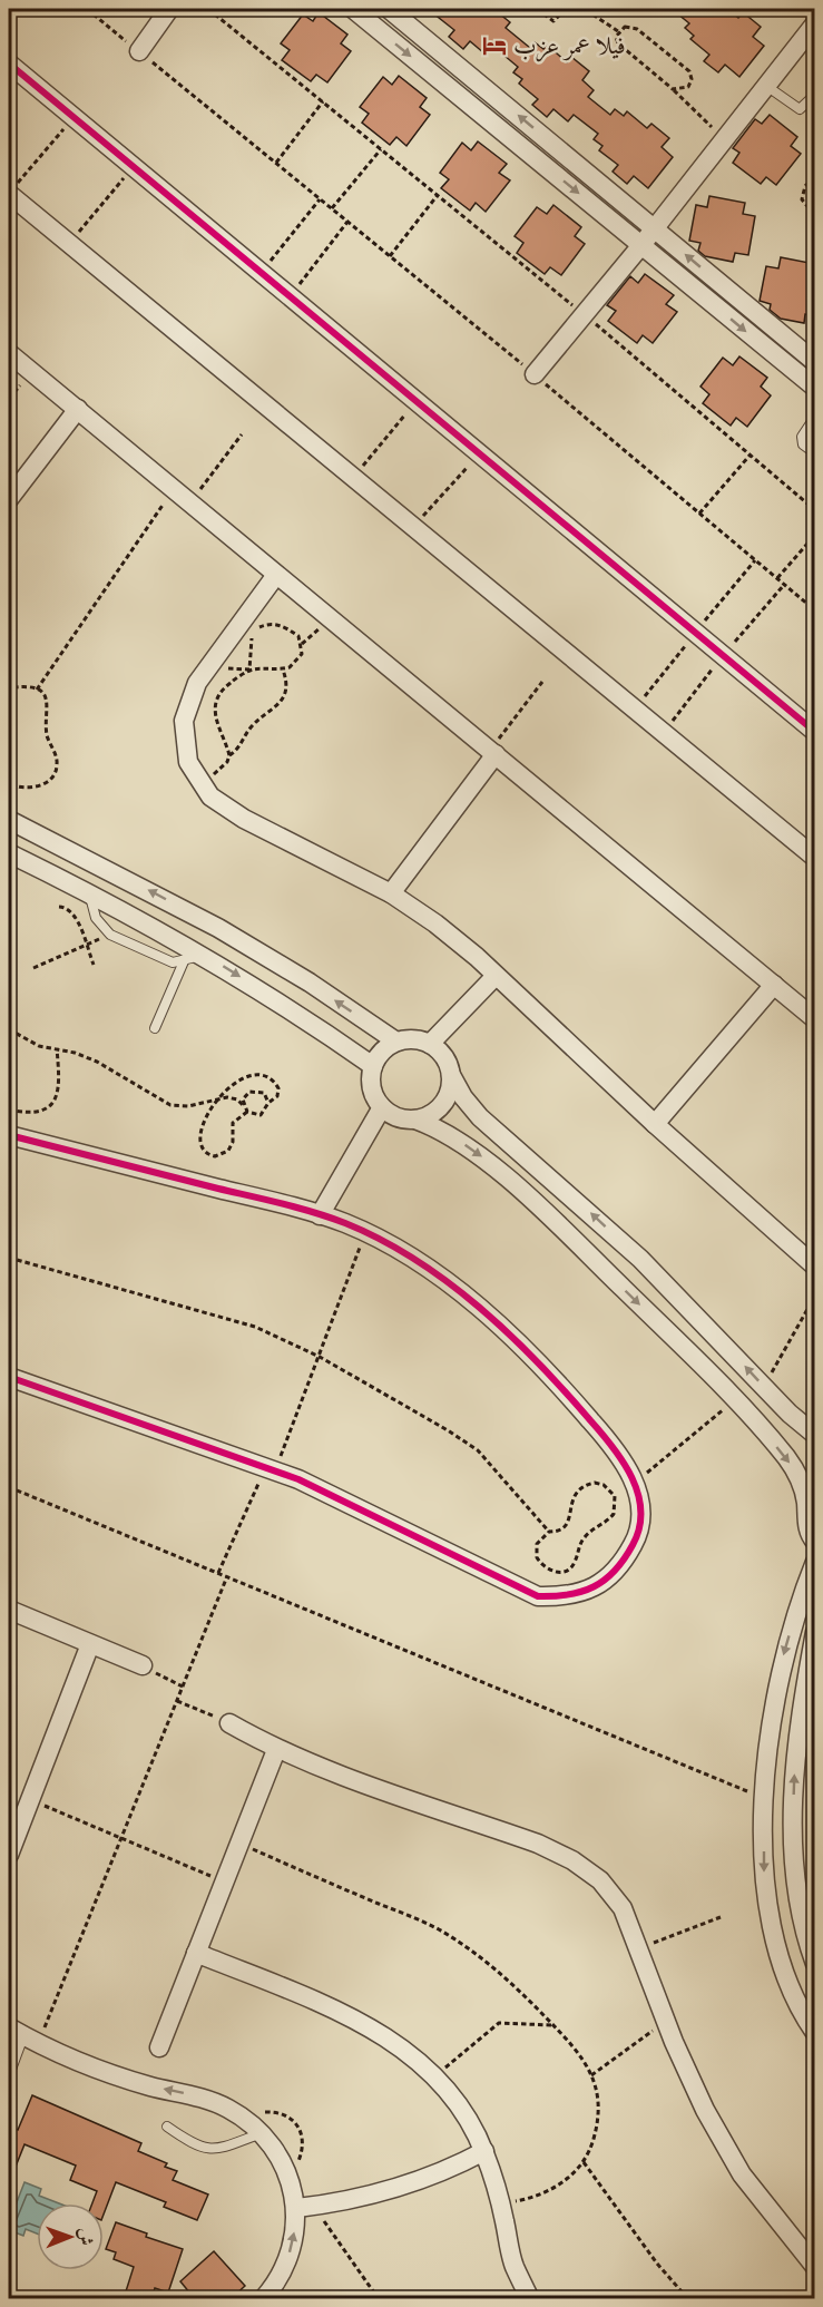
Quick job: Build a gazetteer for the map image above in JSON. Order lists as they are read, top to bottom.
{
  "places": {
    "hotel": ["فيلا عمر عزب"]
  },
  "north": "right"
}
